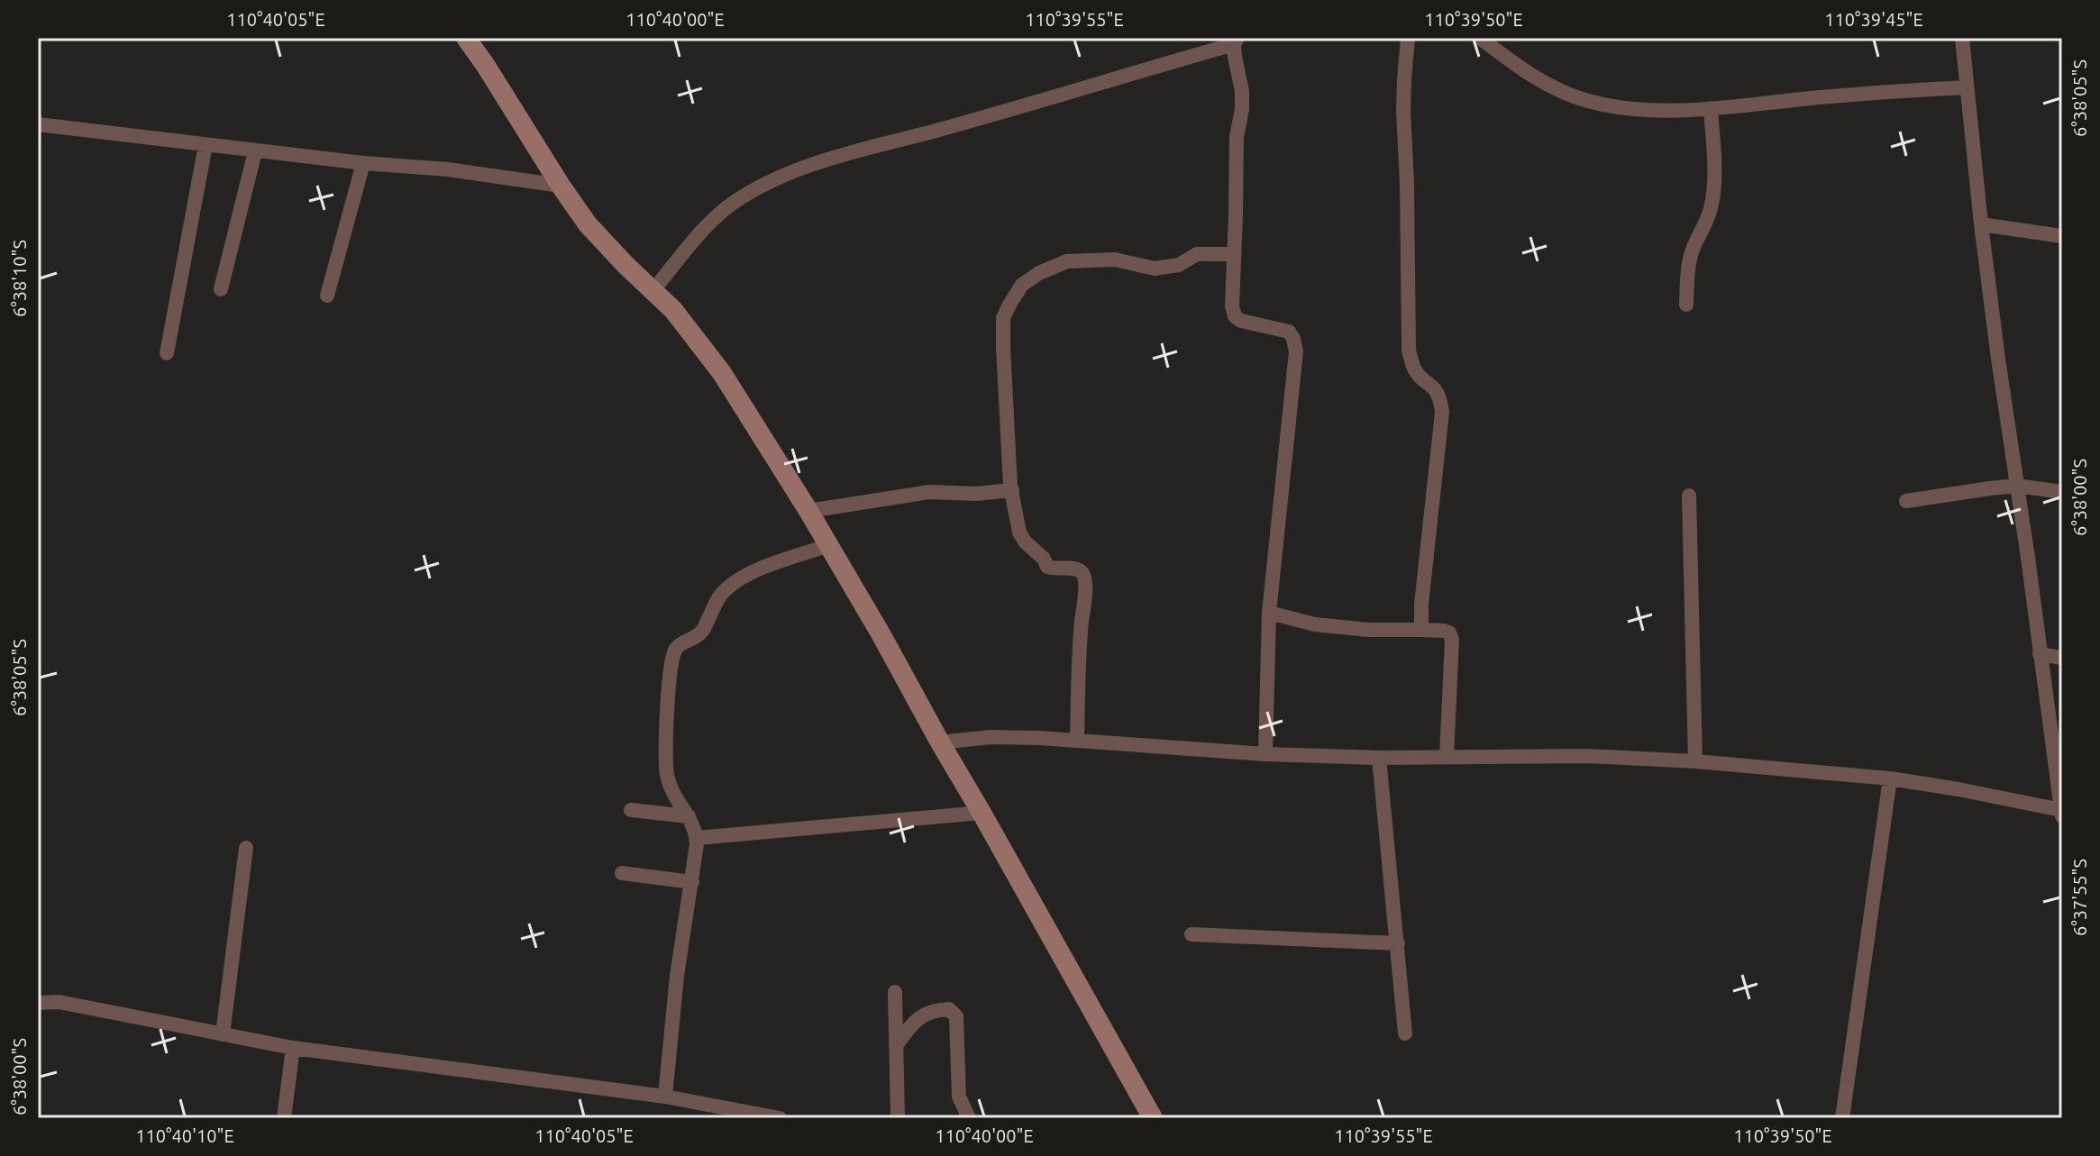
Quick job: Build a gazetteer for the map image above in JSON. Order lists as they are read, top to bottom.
{
  "coordinates": [
    "110°40'05\"E",
    "110°40'00\"E",
    "110°39'55\"E",
    "110°39'50\"E",
    "110°39'45\"E",
    "6°38'05\"S",
    "6°38'10\"S",
    "6°38'00\"S",
    "6°37'55\"S",
    "110°40'10\"E"
  ]
}
